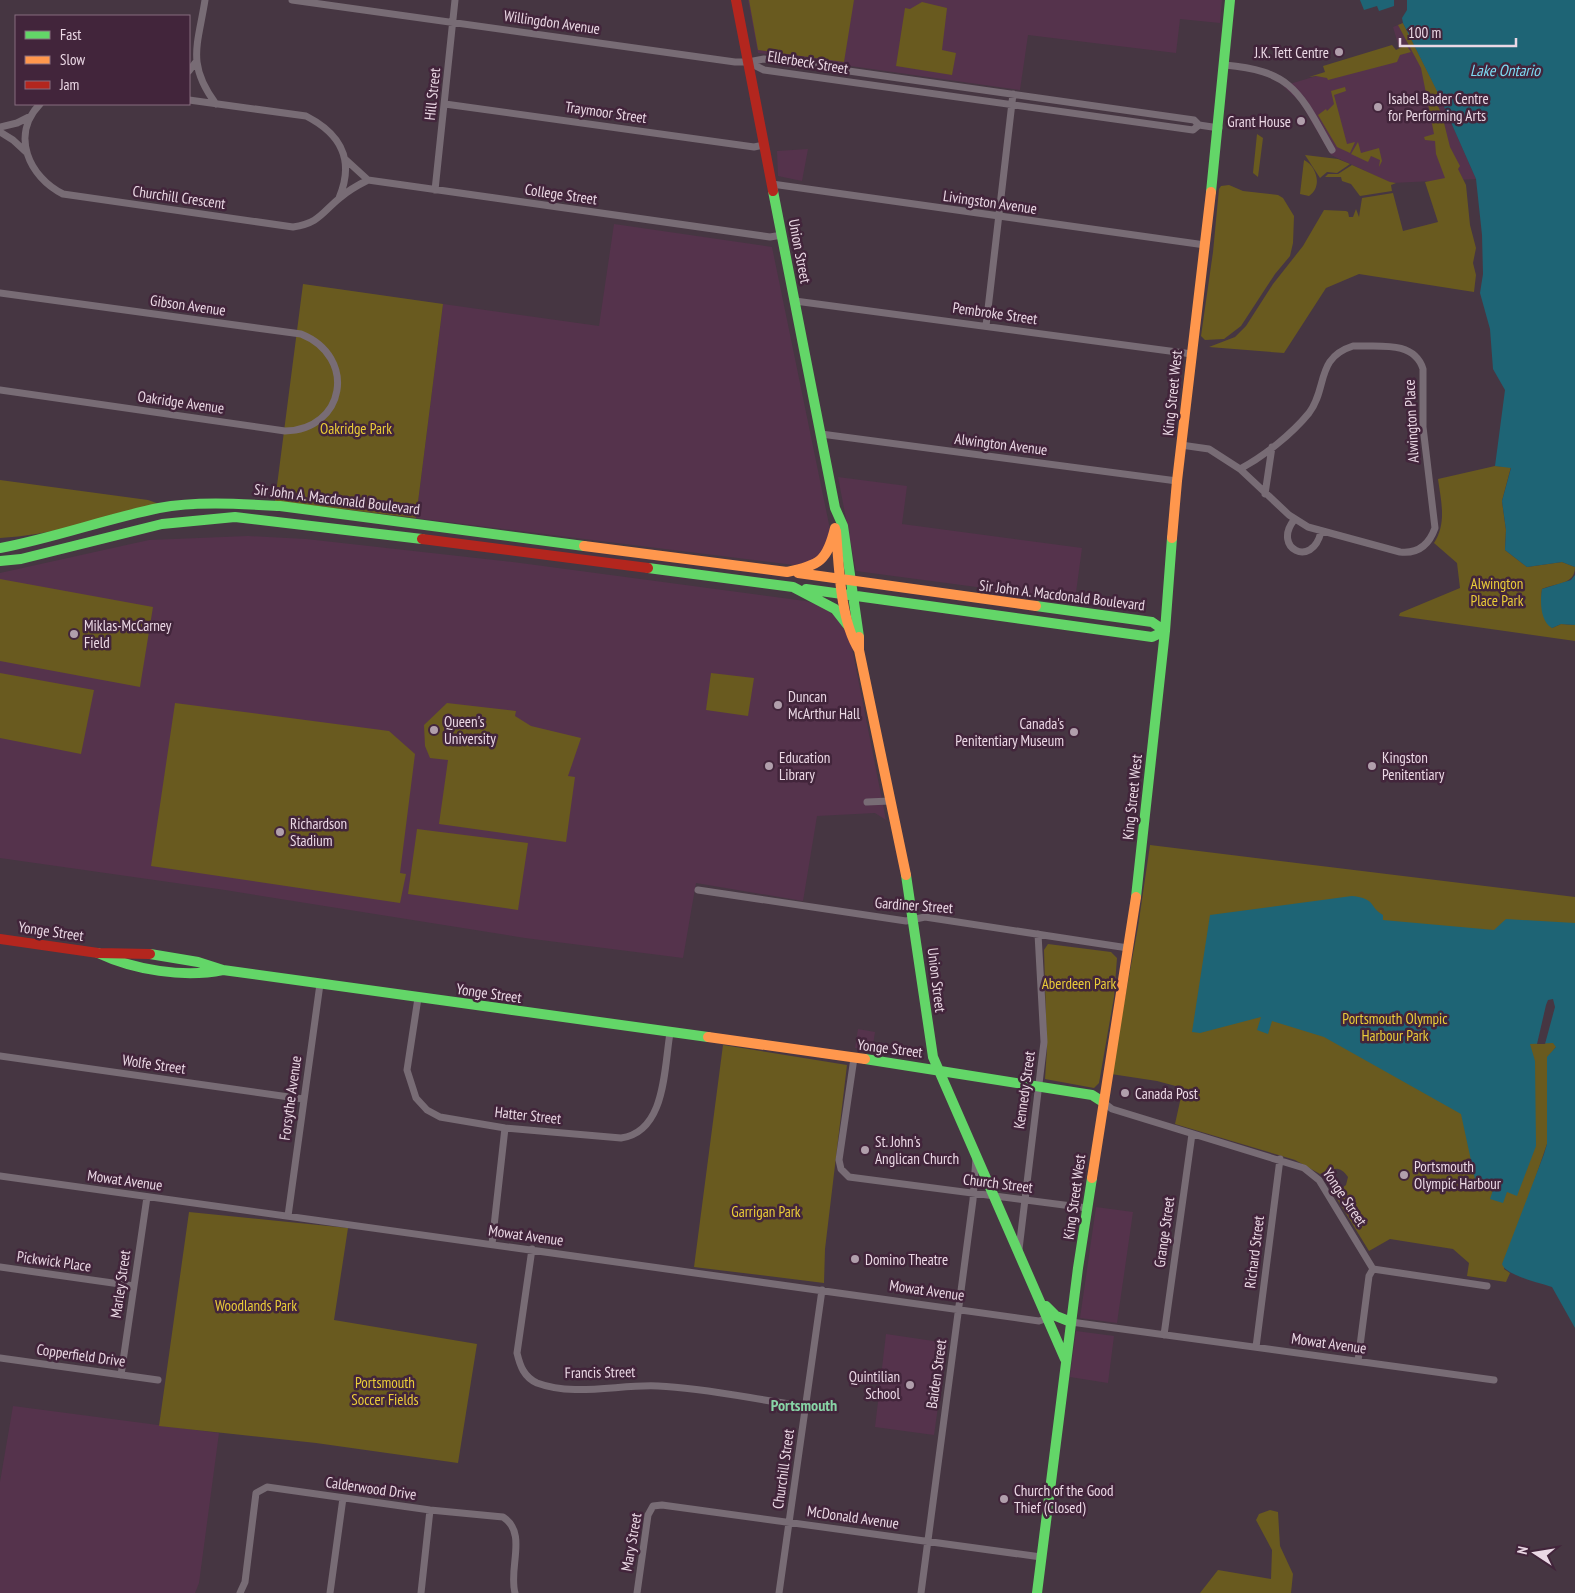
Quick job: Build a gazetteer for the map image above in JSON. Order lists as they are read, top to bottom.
{
  "streets": {
    "main road": [
      "Union Street",
      "King Street West",
      "Sir John A. Macdonald Boulevard",
      "Yonge Street"
    ],
    "street": [
      "Willingdon Avenue",
      "Ellerbeck Street",
      "Hill Street",
      "Traymoor Street",
      "College Street",
      "Churchill Crescent",
      "Livingston Avenue",
      "Gibson Avenue",
      "Pembroke Street",
      "Oakridge Avenue",
      "Alwington Place",
      "Alwington Avenue",
      "Gardiner Street",
      "Wolfe Street",
      "Kennedy Street",
      "Forsythe Avenue",
      "Hatter Street",
      "Mowat Avenue",
      "Church Street",
      "Grange Street",
      "Richard Street",
      "Pickwick Place",
      "Marley Street",
      "Copperfield Drive",
      "Francis Street",
      "Baiden Street",
      "Churchill Street",
      "Calderwood Drive",
      "McDonald Avenue",
      "Mary Street"
    ]
  },
  "crossings": [
    ["Willingdon Avenue", "Ellerbeck Street"],
    ["Willingdon Avenue", "Hill Street"],
    ["Willingdon Avenue", "Union Street"],
    ["Ellerbeck Street", "Union Street"],
    ["Ellerbeck Street", "King Street West"],
    ["Hill Street", "Traymoor Street"],
    ["Hill Street", "College Street"],
    ["Traymoor Street", "Union Street"],
    ["College Street", "Churchill Crescent"],
    ["College Street", "Union Street"],
    ["Livingston Avenue", "Union Street"],
    ["Livingston Avenue", "King Street West"],
    ["Union Street", "Pembroke Street"],
    ["Union Street", "King Street West"],
    ["Union Street", "Alwington Avenue"],
    ["Union Street", "Sir John A. Macdonald Boulevard"],
    ["Union Street", "Gardiner Street"],
    ["Union Street", "Yonge Street"],
    ["Union Street", "Kennedy Street"],
    ["Union Street", "Mowat Avenue"],
    ["Union Street", "Church Street"],
    ["Union Street", "Baiden Street"],
    ["Gibson Avenue", "Oakridge Avenue"],
    ["Pembroke Street", "King Street West"],
    ["King Street West", "Alwington Place"],
    ["King Street West", "Alwington Avenue"],
    ["King Street West", "Sir John A. Macdonald Boulevard"],
    ["King Street West", "Gardiner Street"],
    ["King Street West", "Yonge Street"],
    ["King Street West", "Mowat Avenue"],
    ["King Street West", "Church Street"],
    ["King Street West", "McDonald Avenue"],
    ["Gardiner Street", "Kennedy Street"],
    ["Yonge Street", "Kennedy Street"],
    ["Yonge Street", "Forsythe Avenue"],
    ["Yonge Street", "Hatter Street"],
    ["Yonge Street", "Church Street"],
    ["Yonge Street", "Grange Street"],
    ["Yonge Street", "Richard Street"],
    ["Wolfe Street", "Forsythe Avenue"],
    ["Kennedy Street", "Church Street"],
    ["Forsythe Avenue", "Mowat Avenue"],
    ["Mowat Avenue", "Grange Street"],
    ["Mowat Avenue", "Richard Street"],
    ["Mowat Avenue", "Marley Street"],
    ["Mowat Avenue", "Francis Street"],
    ["Mowat Avenue", "Baiden Street"],
    ["Mowat Avenue", "Churchill Street"],
    ["Church Street", "Baiden Street"],
    ["Pickwick Place", "Marley Street"],
    ["Marley Street", "Copperfield Drive"],
    ["Francis Street", "Churchill Street"],
    ["Baiden Street", "McDonald Avenue"],
    ["Churchill Street", "McDonald Avenue"],
    ["McDonald Avenue", "Mary Street"]
  ],
  "districts": ["Portsmouth"],
  "water": ["Lake Ontario"],
  "parks": [
    "Oakridge Park",
    "Alwington Place Park",
    "Aberdeen Park",
    "Portsmouth Olympic Harbour Park",
    "Garrigan Park",
    "Woodlands Park",
    "Portsmouth Soccer Fields"
  ],
  "places": [
    "J.K. Tett Centre",
    "Isabel Bader Centre for Performing Arts",
    "Grant House",
    "Miklas-McCarney Field",
    "Duncan McArthur Hall",
    "Queen's University",
    "Canada's Penitentiary Museum",
    "Education Library",
    "Kingston Penitentiary",
    "Richardson Stadium",
    "Canada Post",
    "St. John's Anglican Church",
    "Portsmouth Olympic Harbour",
    "Domino Theatre",
    "Quintilian School",
    "Church of the Good Thief (Closed)"
  ],
  "legend": ["Fast", "Slow", "Jam"],
  "scale_bar": "100 m",
  "north": "left"
}
